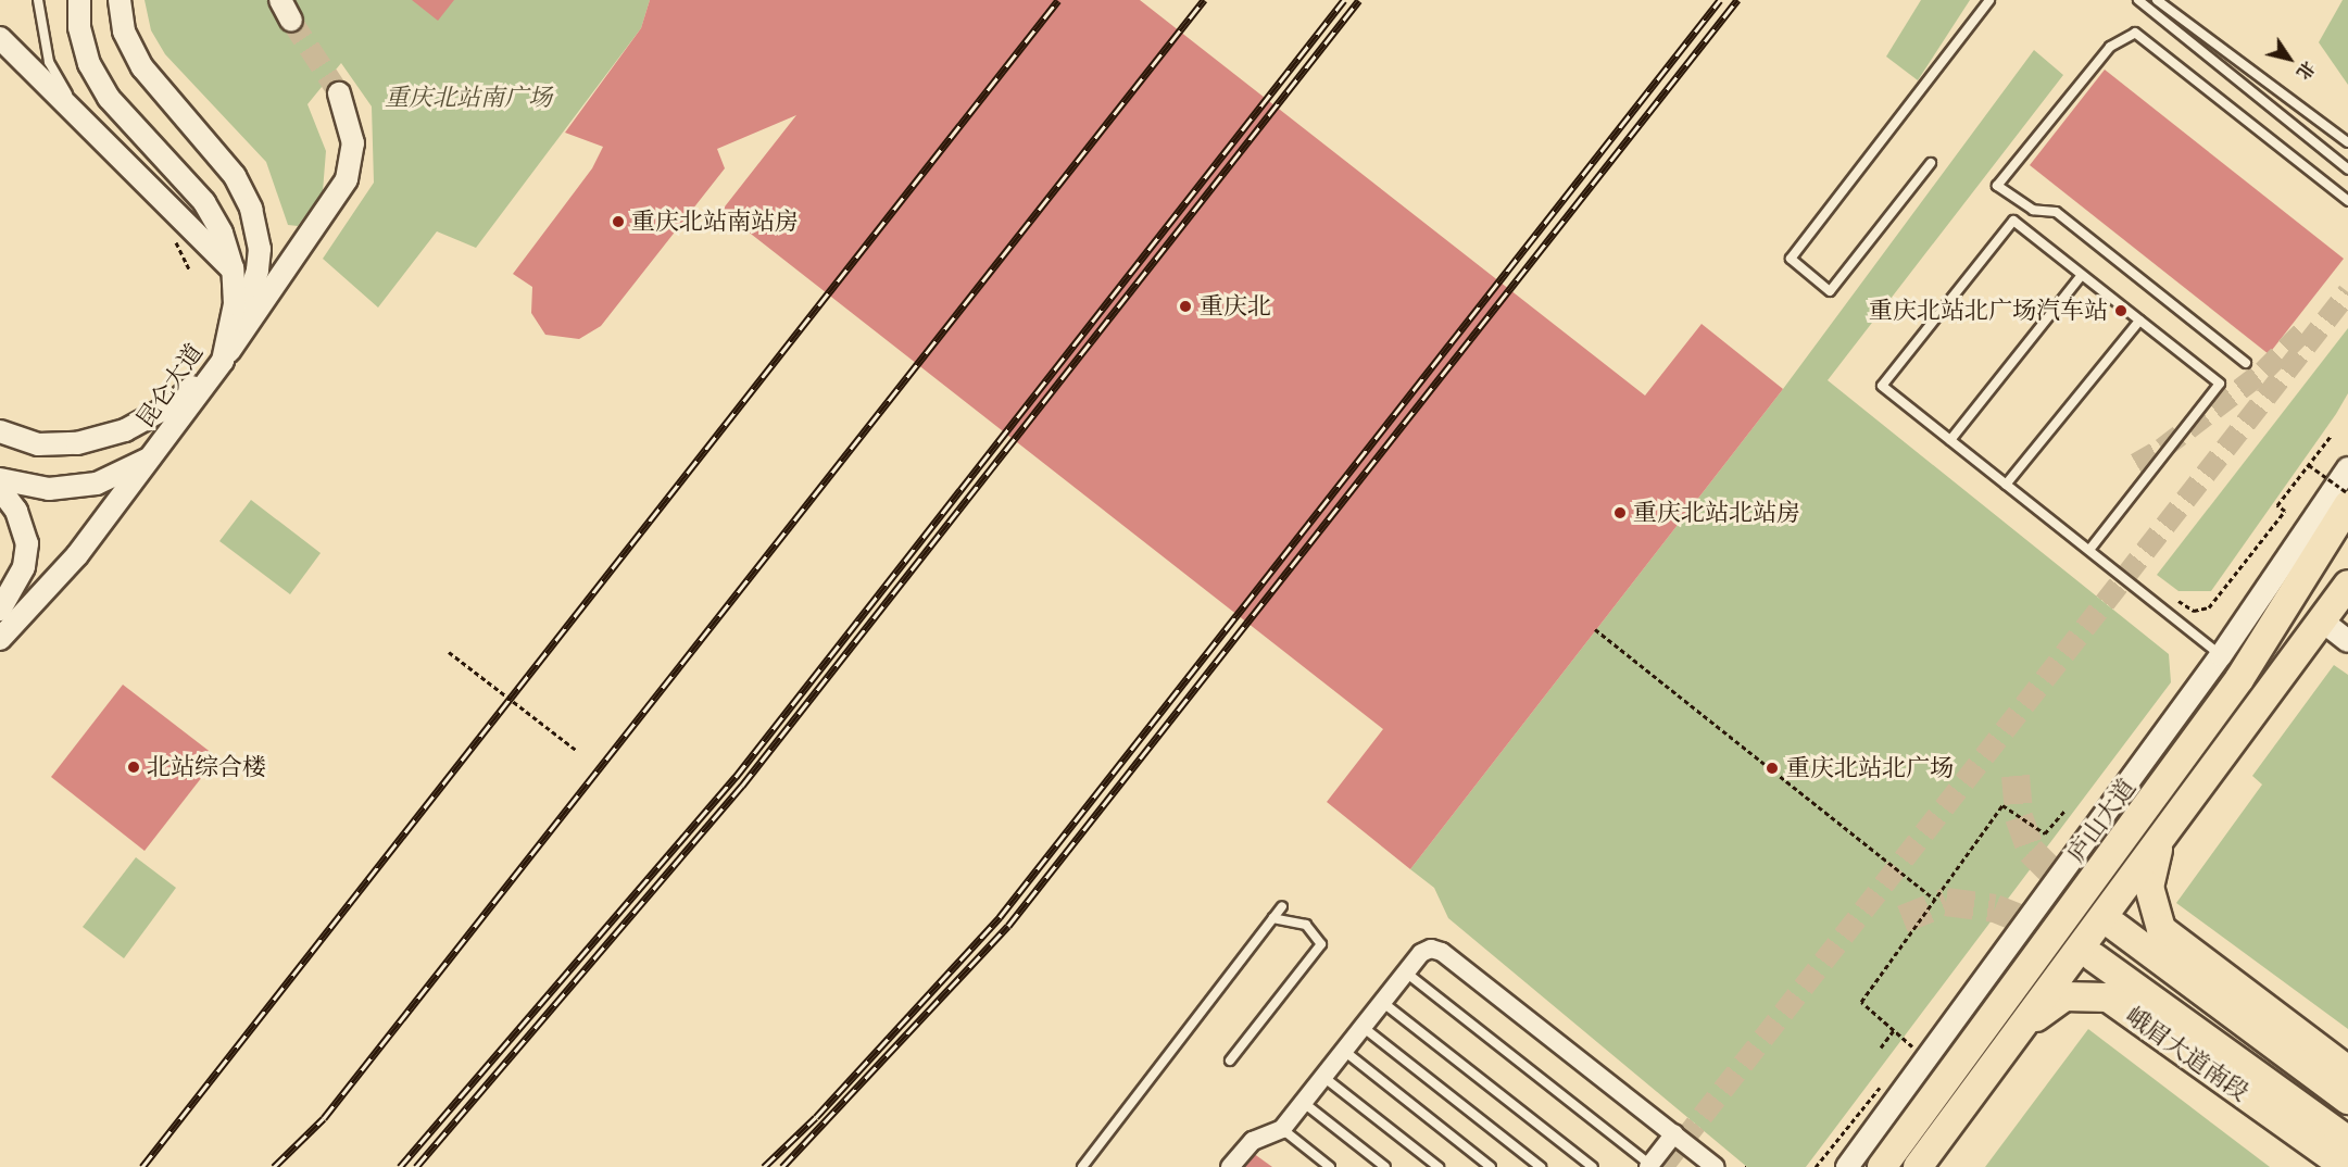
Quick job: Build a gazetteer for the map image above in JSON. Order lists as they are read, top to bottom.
{
  "streets": {
    "main road": ["庐山大道", "峨眉大道南段"],
    "street": ["昆仑大道"]
  },
  "parks": ["重庆北站南广场"],
  "places": [
    "重庆北站南站房",
    "重庆北",
    "重庆北站北广场汽车站",
    "重庆北站北站房",
    "北站综合楼",
    "重庆北站北广场"
  ],
  "north": "bottom right"
}
